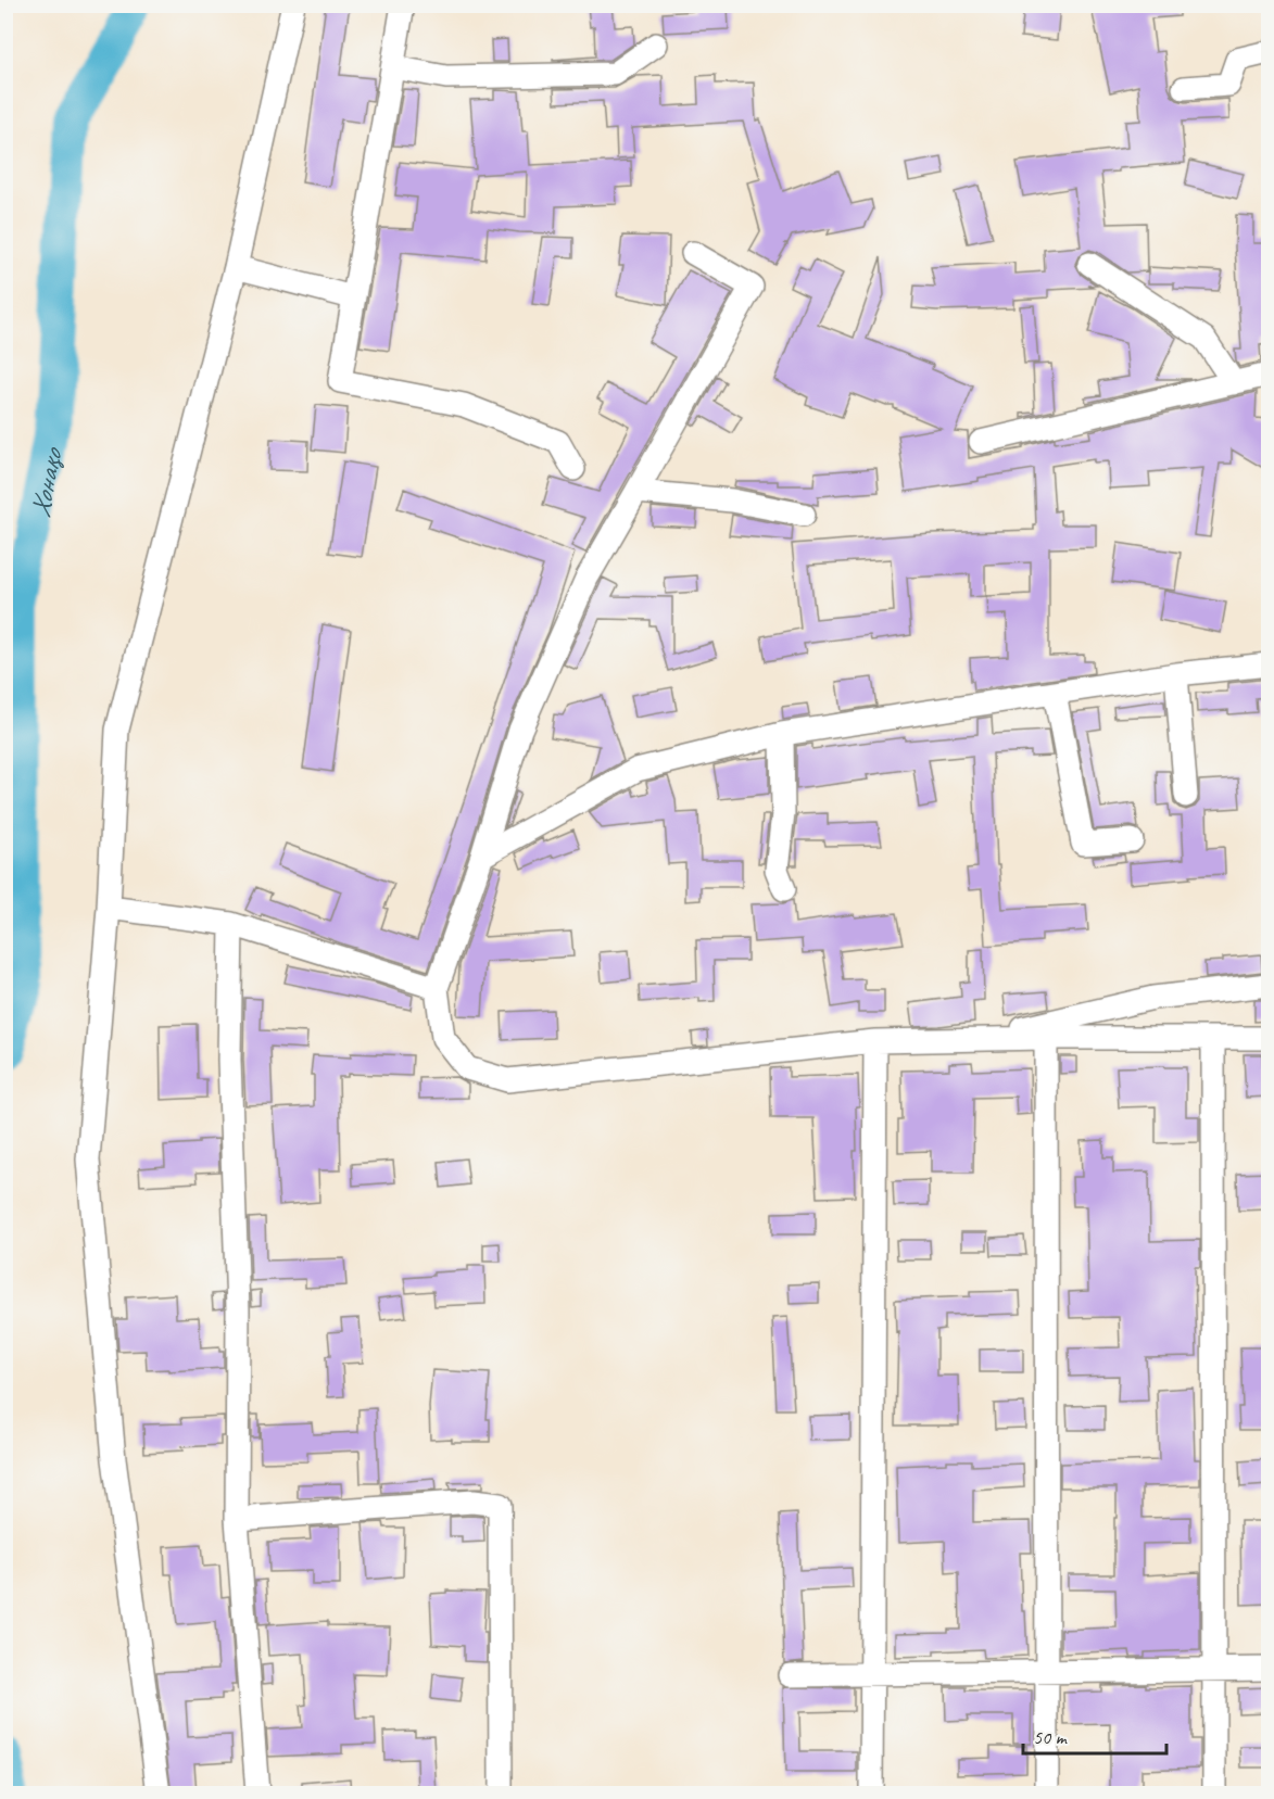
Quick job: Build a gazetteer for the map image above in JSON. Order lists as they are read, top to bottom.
{
  "water": ["Хонақо"],
  "scale_bar": "50 m"
}
